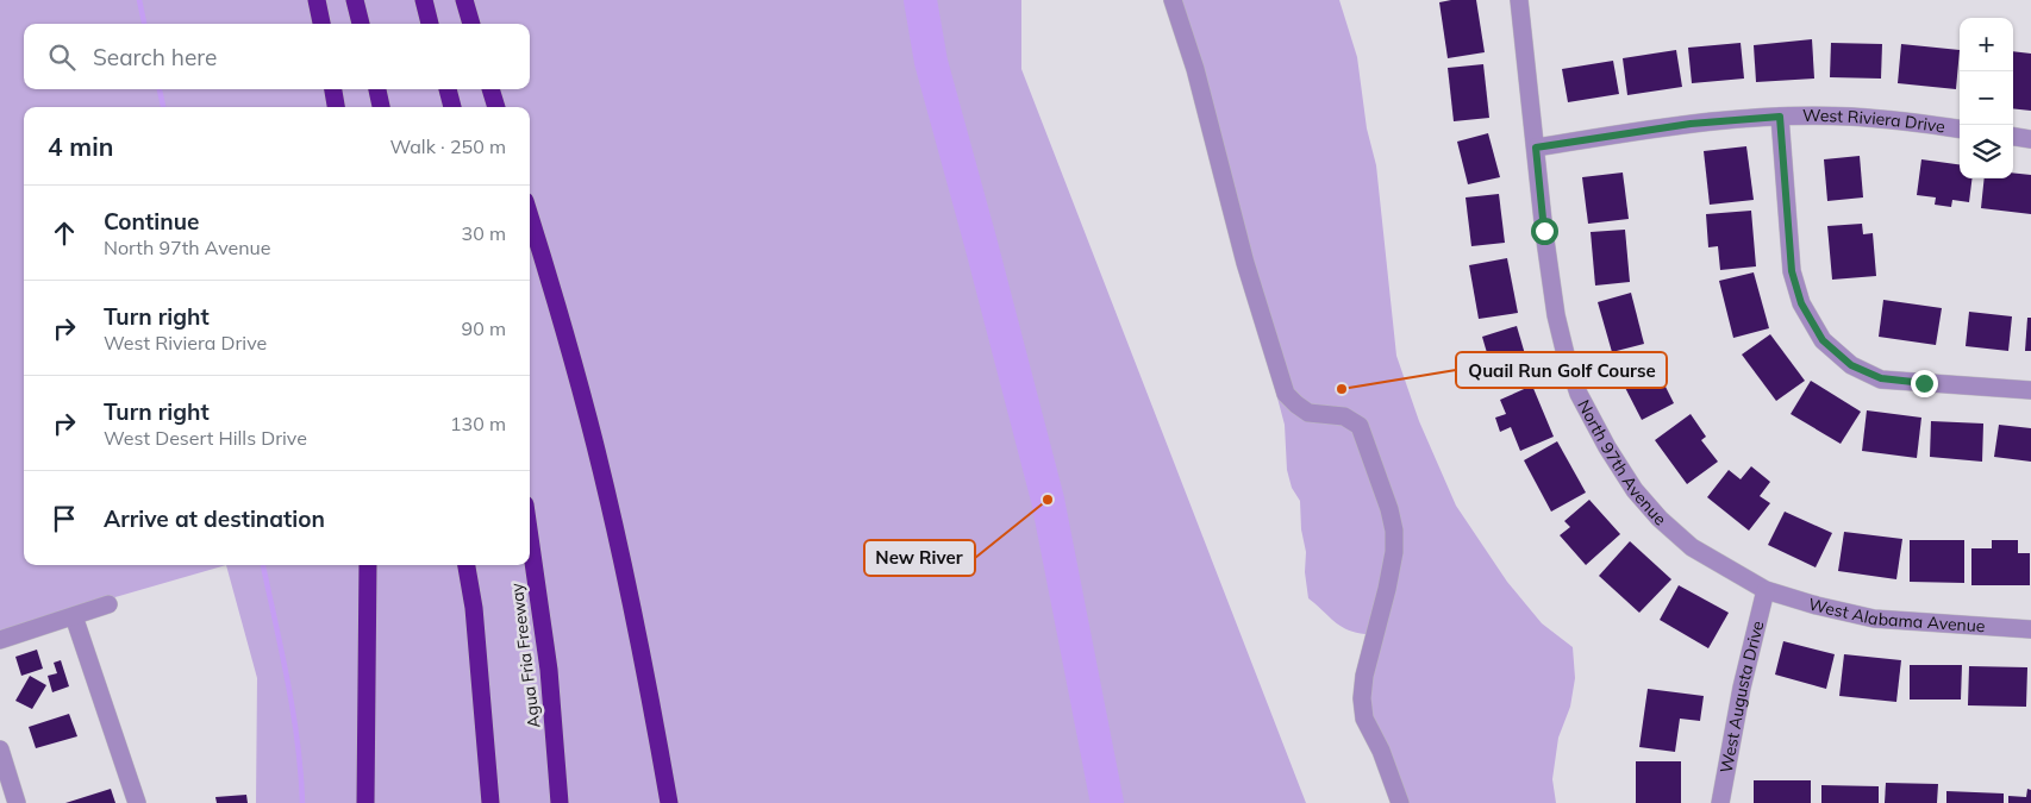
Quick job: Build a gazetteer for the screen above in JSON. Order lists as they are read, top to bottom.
{
  "streets": {
    "highway": ["Agua Fria Freeway"],
    "street": [
      "West Riviera Drive",
      "North 97th Avenue",
      "West Alabama Avenue",
      "West Augusta Drive"
    ]
  },
  "crossings": [
    ["West Riviera Drive", "North 97th Avenue"],
    ["North 97th Avenue", "West Alabama Avenue"],
    ["North 97th Avenue", "West Augusta Drive"],
    ["West Alabama Avenue", "West Augusta Drive"]
  ],
  "places": ["Quail Run Golf Course", "New River"],
  "page": {
    "map_buttons": ["+", "−"],
    "search": "Search here",
    "heading": ["4 min", "Walk · 250 m"],
    "list": [
      ["Continue", "North 97th Avenue", "30 m"],
      ["Turn right", "West Riviera Drive", "90 m"],
      ["Turn right", "West Desert Hills Drive", "130 m"],
      "Arrive at destination"
    ]
  }
}
